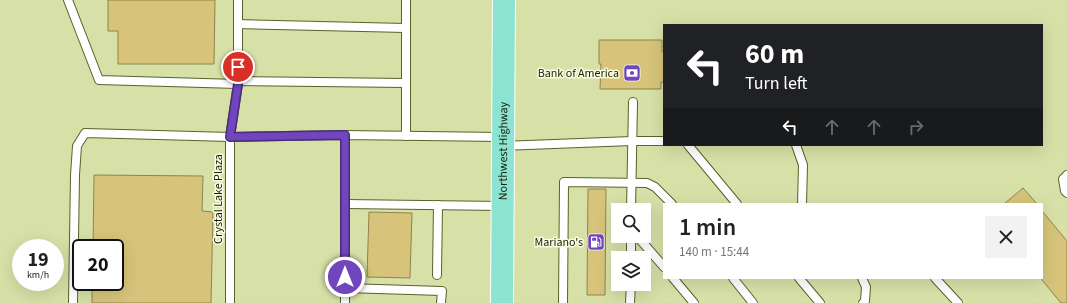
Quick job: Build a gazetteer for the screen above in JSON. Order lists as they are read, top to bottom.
{
  "streets": {
    "main road": ["Northwest Highway"],
    "lane": ["Crystal Lake Plaza"]
  },
  "places": {
    "bank": ["Bank of America"],
    "fuel station": ["Mariano's"]
  },
  "page": {
    "turn": ["60 m", "Turn left"],
    "heading": ["1 min", "140 m · 15:44"],
    "speed": "19 km/h",
    "limit": "20"
  }
}
